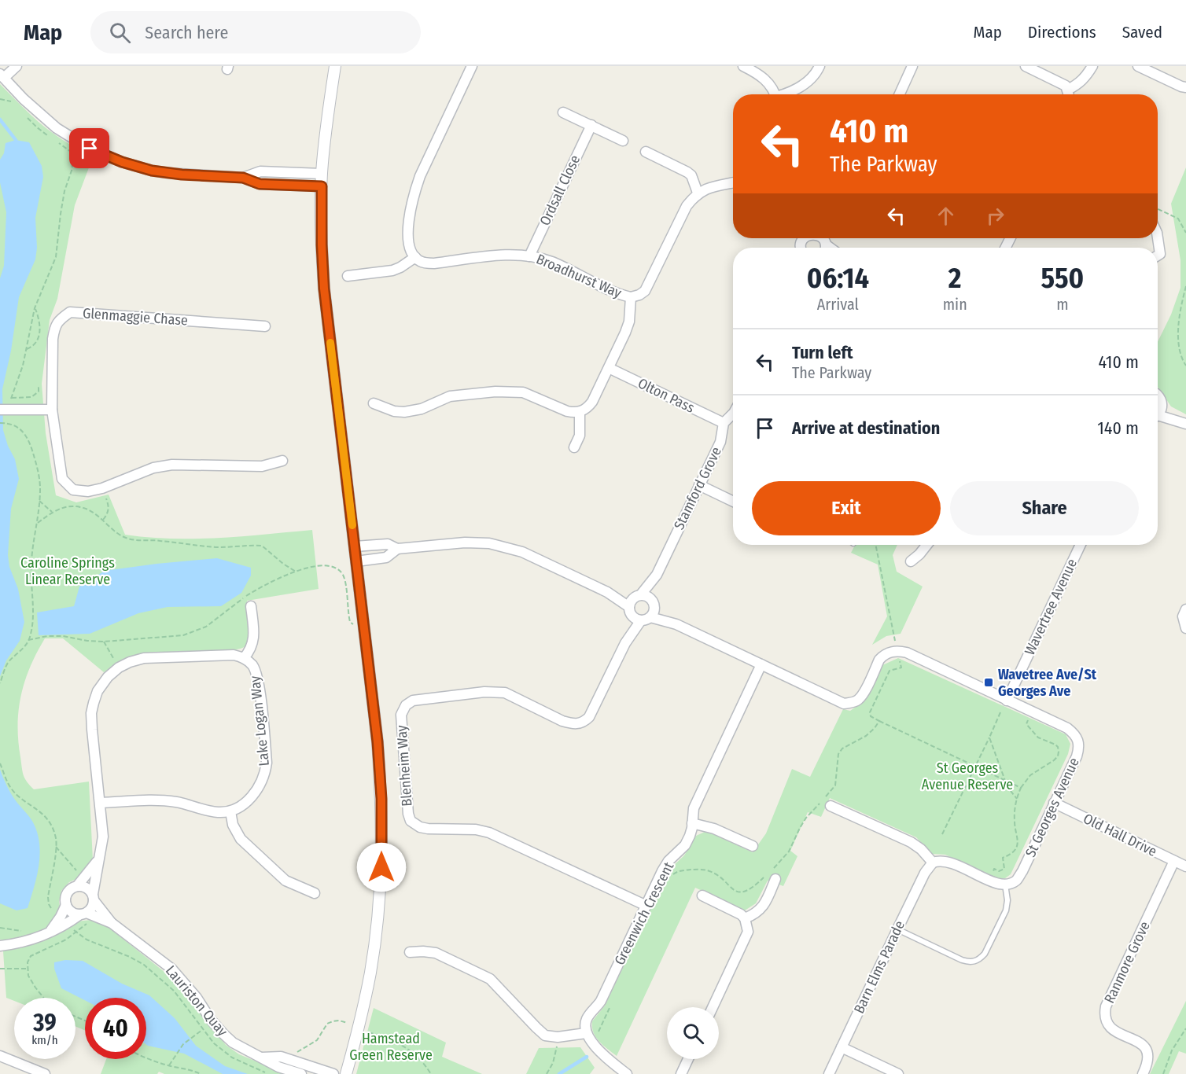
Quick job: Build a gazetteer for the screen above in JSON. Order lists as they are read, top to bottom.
{
  "streets": {
    "street": [
      "Ordsall Close",
      "Broadhurst Way",
      "Glenmaggie Chase",
      "Olton Pass",
      "Stamford Grove",
      "Wavertree Avenue",
      "Lake Logan Way",
      "Blenheim Way",
      "St Georges Avenue",
      "Old Hall Drive",
      "Greenwich Crescent",
      "Ranmore Grove",
      "Barn Elms Parade",
      "Lauriston Quay"
    ]
  },
  "crossings": [
    ["Ordsall Close", "Broadhurst Way"],
    ["Olton Pass", "Stamford Grove"],
    ["Stamford Grove", "Blenheim Way"],
    ["Wavertree Avenue", "St Georges Avenue"],
    ["Lake Logan Way", "Lauriston Quay"],
    ["Blenheim Way", "Greenwich Crescent"],
    ["St Georges Avenue", "Old Hall Drive"],
    ["Old Hall Drive", "Ranmore Grove"]
  ],
  "parks": ["Caroline Springs Linear Reserve", "St Georges Avenue Reserve", "Hamstead Green Reserve"],
  "places": {
    "transit": ["Wavetree Ave/St Georges Ave"]
  },
  "page": {
    "header": "Map",
    "search": "Search here",
    "nav": ["Map", "Directions", "Saved"],
    "turn": ["410 m", "The Parkway"],
    "eta": [
      "06:14",
      "Arrival",
      "2",
      "min",
      "550",
      "m"
    ],
    "list": [
      {
        "name": "Turn left",
        "note": "The Parkway",
        "value": "410 m"
      },
      {
        "name": "Arrive at destination",
        "value": "140 m"
      }
    ],
    "buttons": ["Exit", "Share"],
    "speed": "39 km/h",
    "limit": "40"
  }
}
